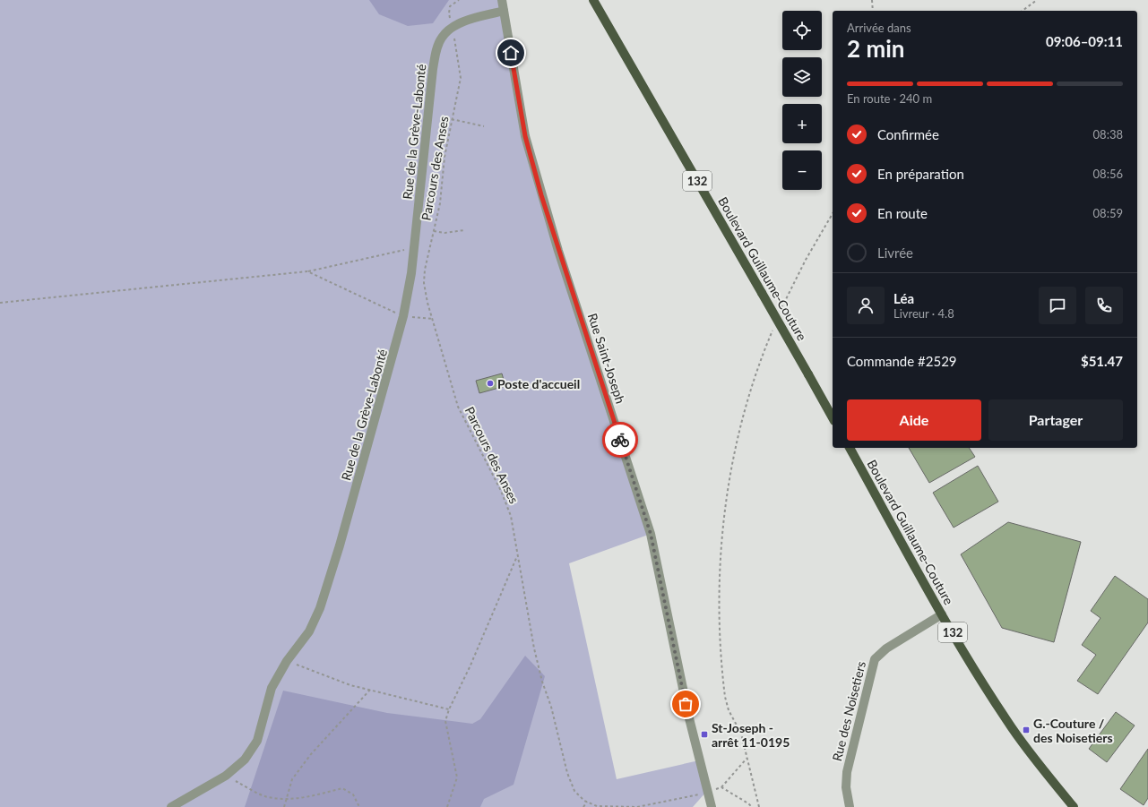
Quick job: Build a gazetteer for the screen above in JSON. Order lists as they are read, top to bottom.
{
  "streets": {
    "main road": ["132", "Boulevard Guillaume-Couture"],
    "street": ["Rue de la Grève-Labonté", "Rue Saint-Joseph", "Rue des Noisetiers"],
    "path": ["Parcours des Anses"]
  },
  "crossings": [
    ["Rue de la Grève-Labonté", "Parcours des Anses"],
    ["Rue de la Grève-Labonté", "Rue Saint-Joseph"],
    ["Boulevard Guillaume-Couture", "Rue des Noisetiers"]
  ],
  "places": {
    "other": ["Poste d'accueil"],
    "transit": ["G.-Couture / des Noisetiers", "St-Joseph - arrêt 11-0195"]
  },
  "page": {
    "map_buttons": ["+", "−"],
    "heading": ["2 min", "Arrivée dans", "09:06–09:11"],
    "panel": [
      "Léa",
      "Livreur · 4.8",
      "Commande #2529",
      "$51.47"
    ],
    "bar": "En route · 240 m",
    "list": [
      ["Confirmée", "08:38"],
      ["En préparation", "08:56"],
      ["En route", "08:59"],
      "Livrée"
    ],
    "buttons": ["Aide", "Partager"]
  }
}
